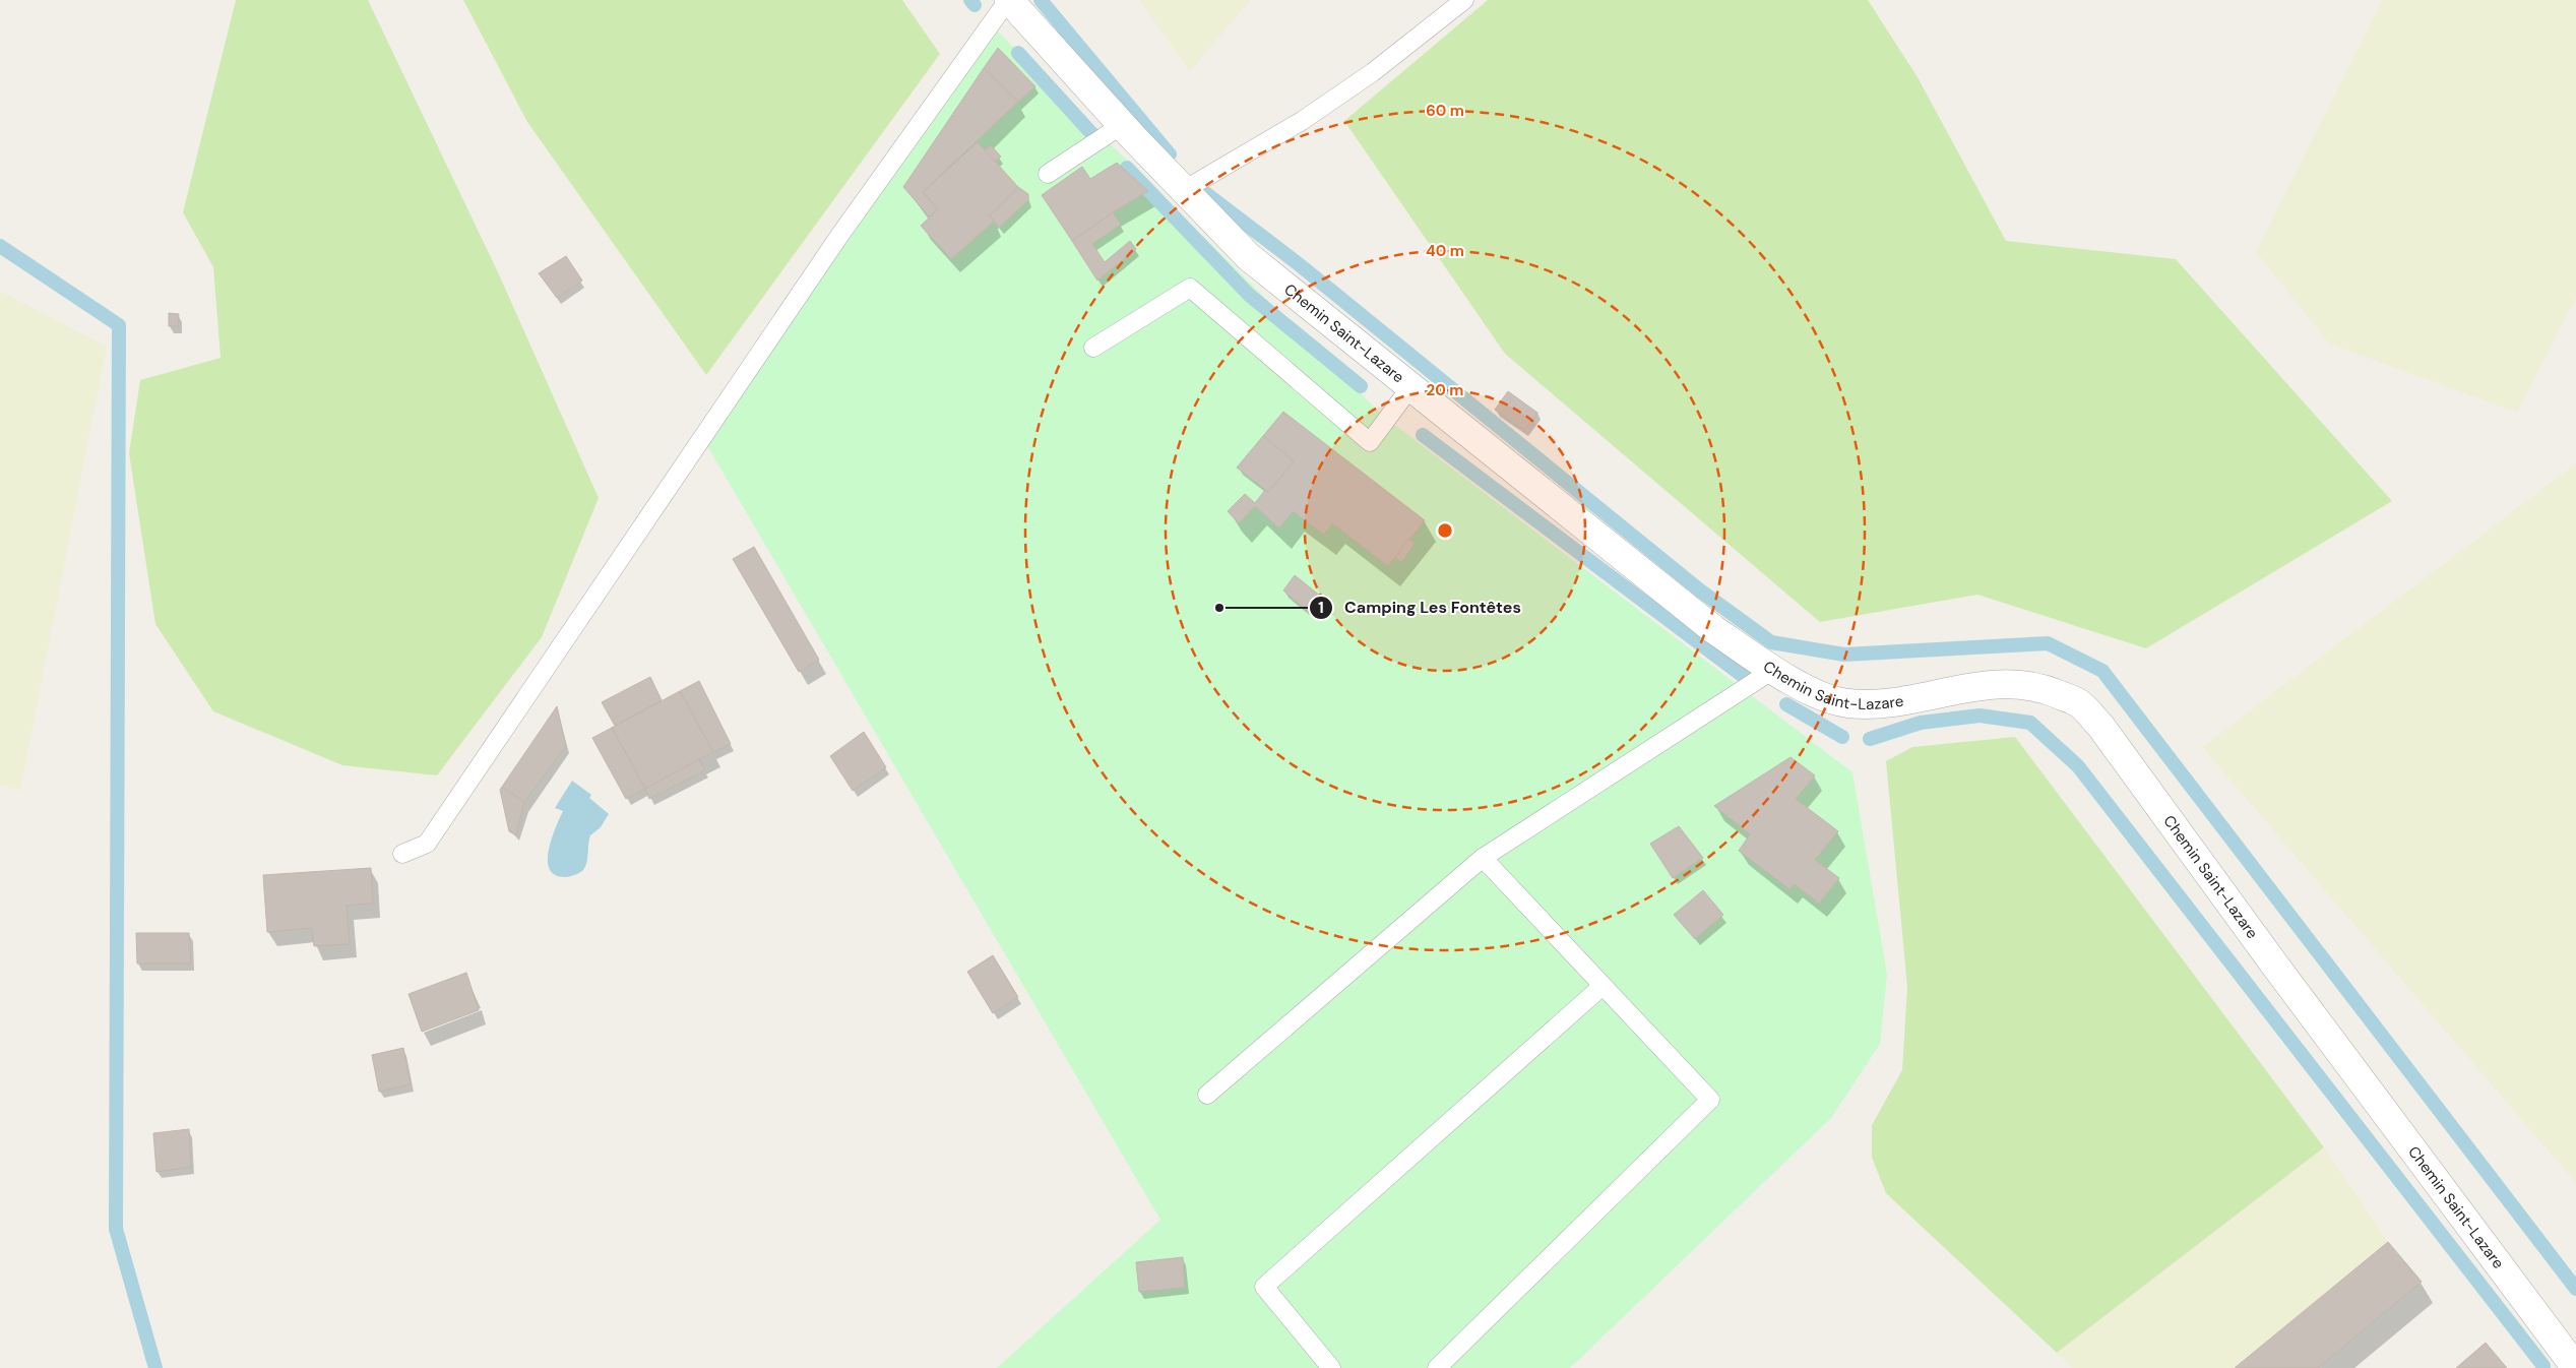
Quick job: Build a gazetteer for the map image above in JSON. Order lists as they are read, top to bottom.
{
  "streets": {
    "street": ["Chemin Saint-Lazare"]
  },
  "places": ["Camping Les Fontêtes"],
  "rings": ["60 m", "40 m", "20 m"]
}
